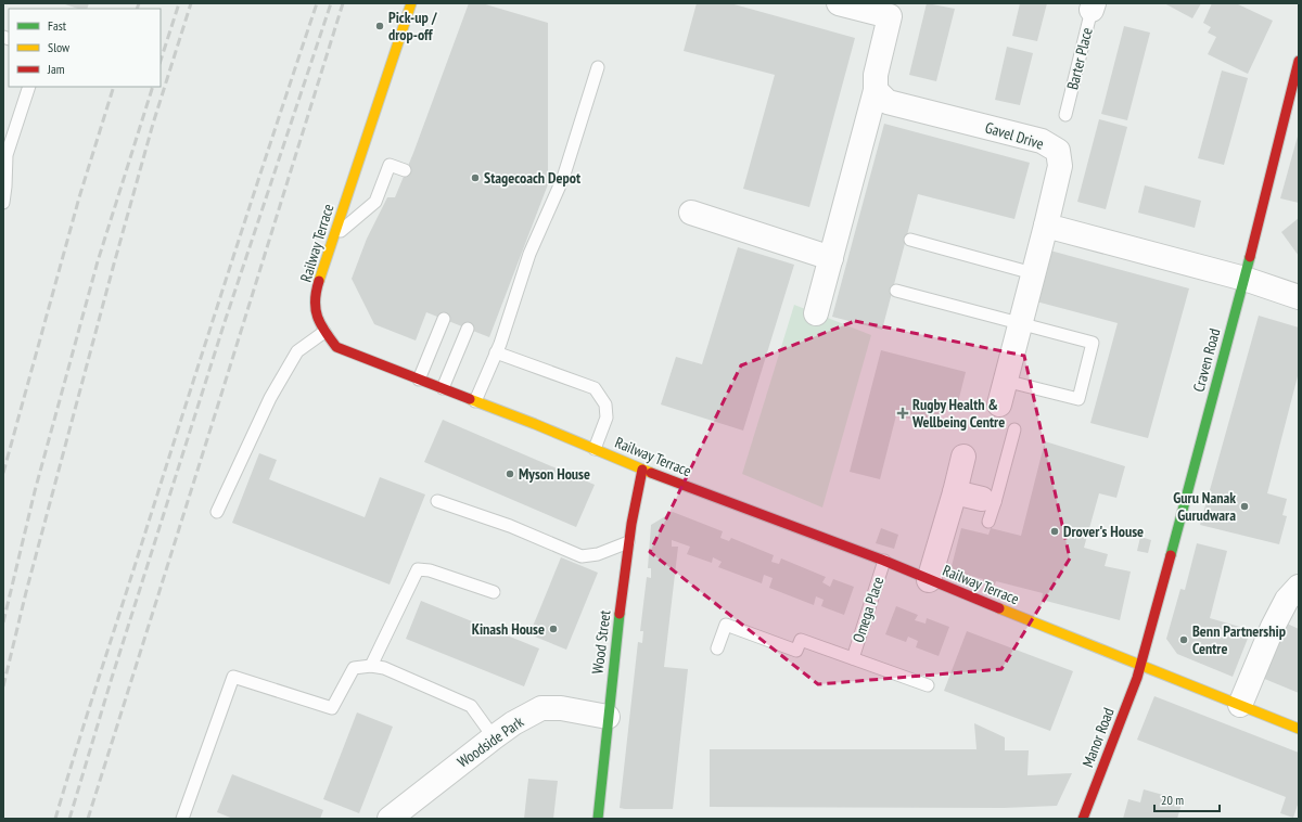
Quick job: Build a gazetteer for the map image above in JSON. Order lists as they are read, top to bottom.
{
  "streets": {
    "street": [
      "Gavel Drive",
      "Railway Terrace",
      "Craven Road",
      "Wood Street",
      "Manor Road",
      "Woodside Park"
    ],
    "lane": ["Barter Place", "Omega Place"]
  },
  "crossings": [
    ["Railway Terrace", "Craven Road"],
    ["Railway Terrace", "Omega Place"],
    ["Railway Terrace", "Wood Street"],
    ["Railway Terrace", "Manor Road"],
    ["Craven Road", "Manor Road"],
    ["Wood Street", "Woodside Park"]
  ],
  "places": {
    "other": [
      "Pick-up / drop-off",
      "Stagecoach Depot",
      "Myson House",
      "Guru Nanak Gurudwara",
      "Drover's House",
      "Kinash House",
      "Benn Partnership Centre"
    ],
    "health": ["Rugby Health & Wellbeing Centre"]
  },
  "legend": ["Fast", "Slow", "Jam"],
  "scale_bar": "20 m"
}
